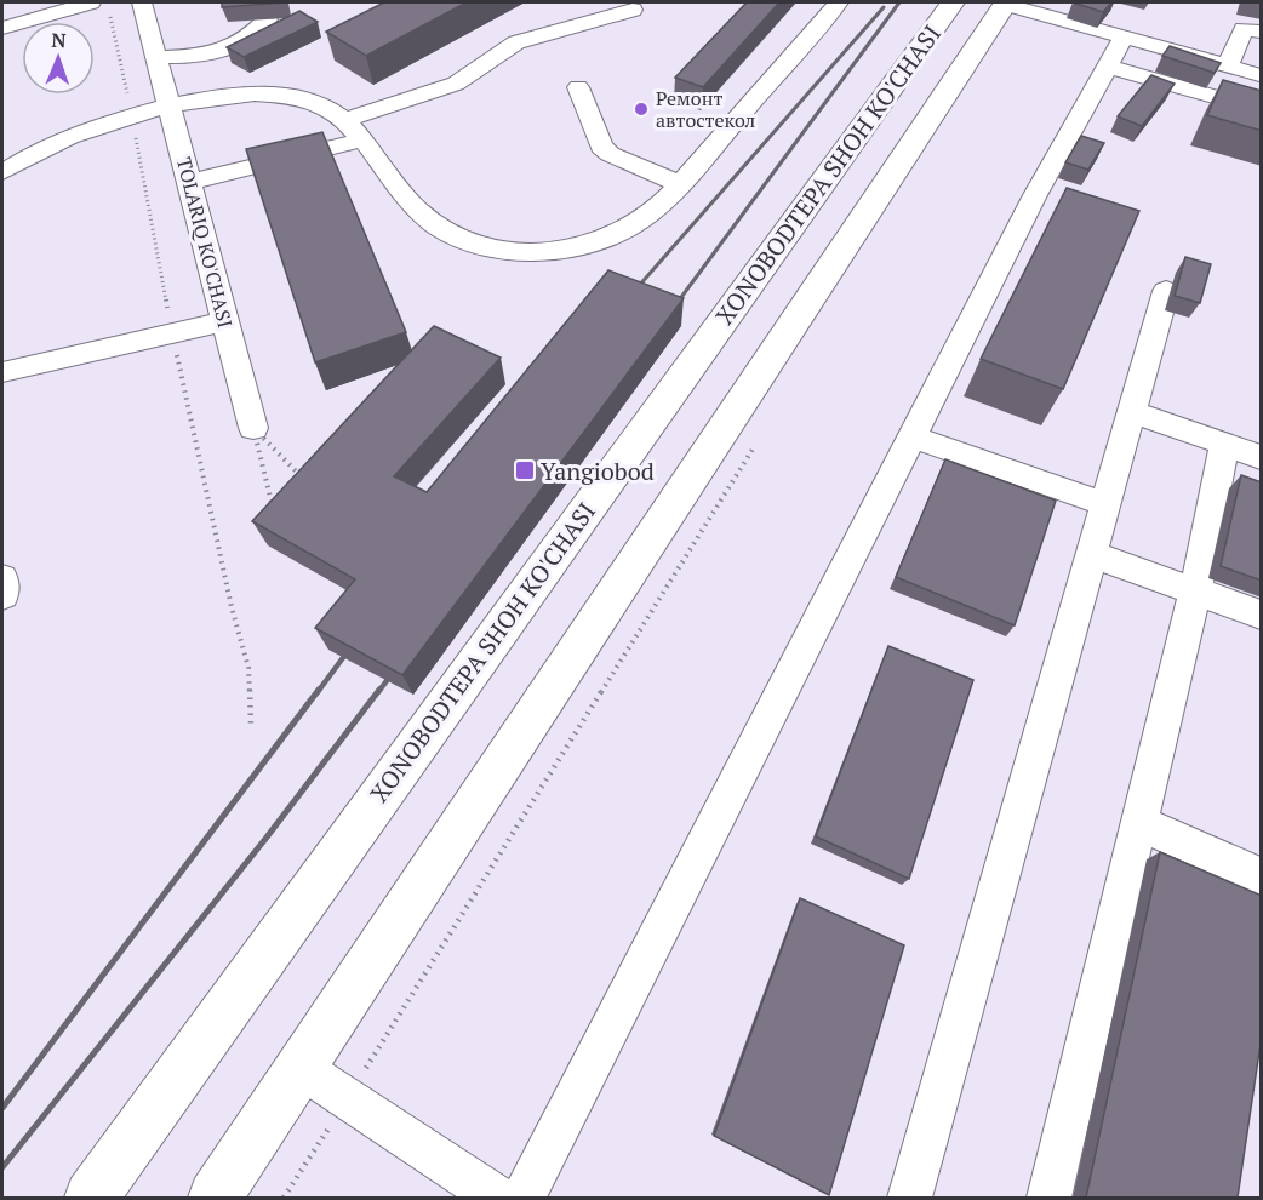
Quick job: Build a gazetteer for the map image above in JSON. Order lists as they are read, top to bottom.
{
  "streets": {
    "highway": ["XONOBODTEPA SHOH KO'CHASI"],
    "street": ["TOLARIQ KO'CHASI"]
  },
  "places": {
    "other": ["Ремонт автостекол"],
    "transit": ["Yangiobod"]
  },
  "north": "top"
}
